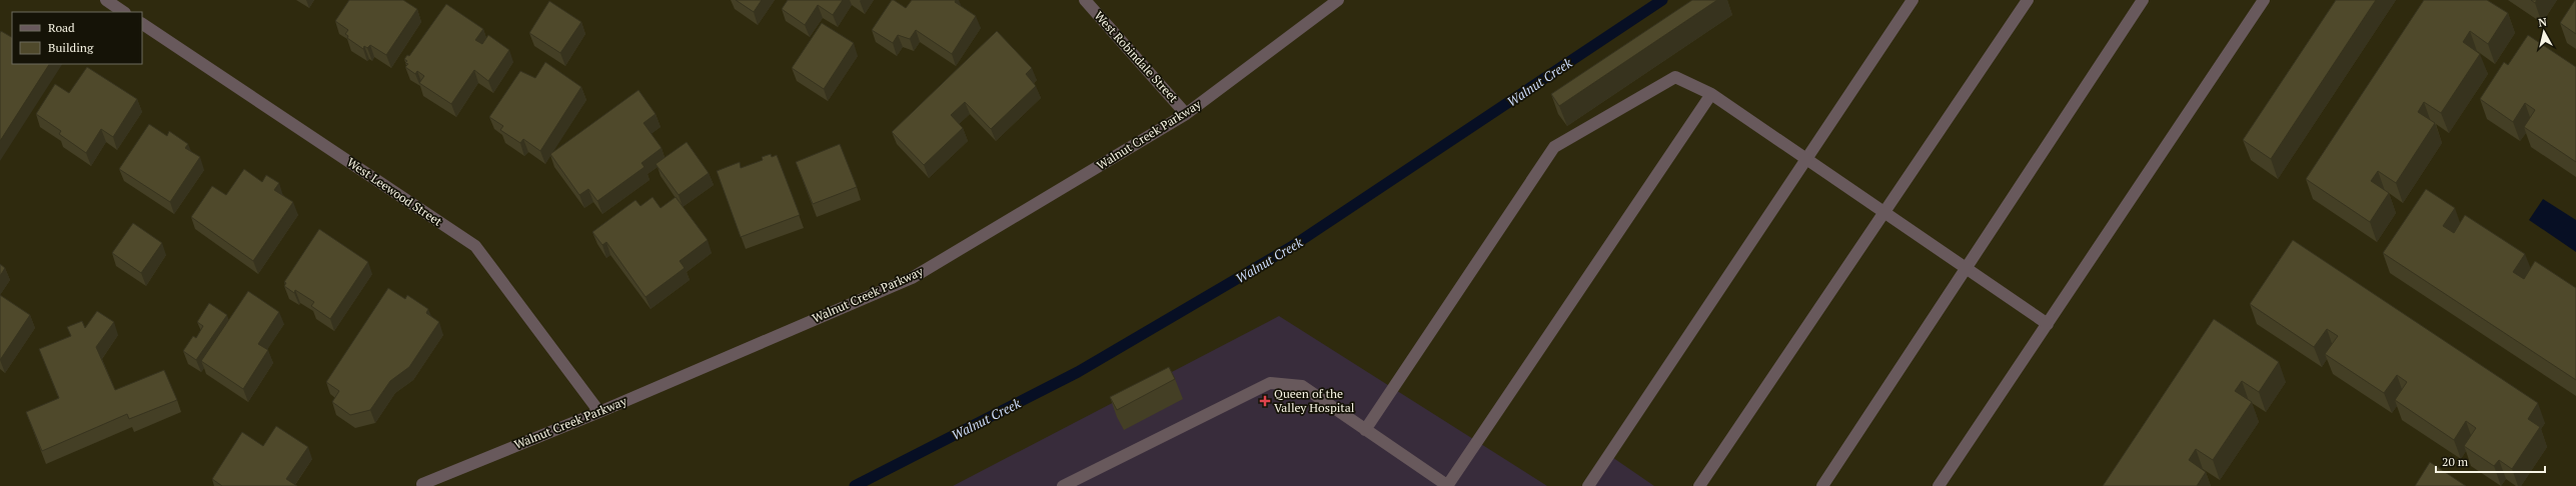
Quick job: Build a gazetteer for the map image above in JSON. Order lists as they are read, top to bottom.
{
  "streets": {
    "street": ["West Robindale Street", "Walnut Creek Parkway", "West Leewood Street"]
  },
  "crossings": [
    ["West Robindale Street", "Walnut Creek Parkway"],
    ["Walnut Creek Parkway", "West Leewood Street"]
  ],
  "water": ["Walnut Creek"],
  "places": {
    "health": ["Queen of the Valley Hospital"]
  },
  "legend": ["Road", "Building"],
  "scale_bar": "20 m",
  "north": "top"
}
